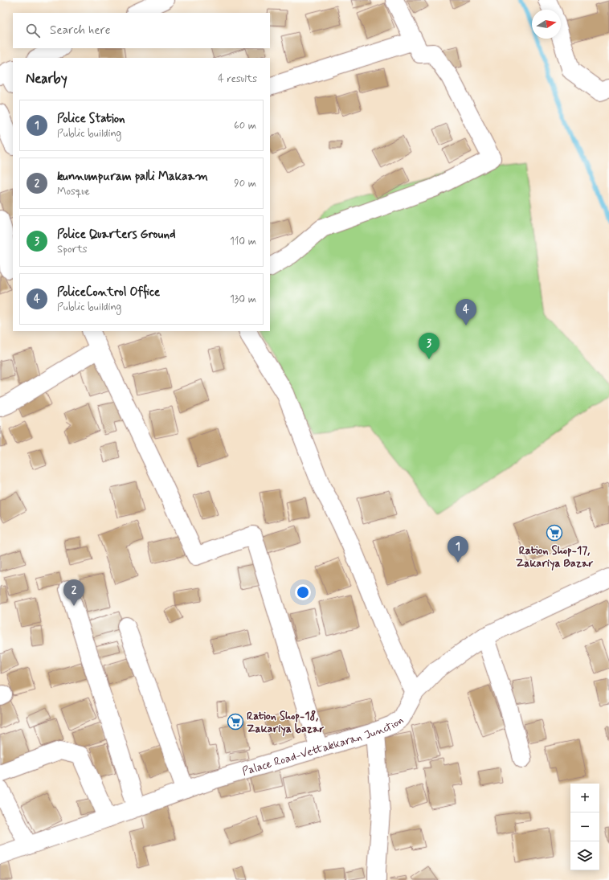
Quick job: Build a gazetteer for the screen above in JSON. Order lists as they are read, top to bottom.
{
  "streets": {
    "street": ["Palace Road-Vettakkaran Junction"]
  },
  "places": {
    "supermarket": ["Ration Shop-17, Zakariya Bazar", "Ration Shop-18, Zakariya bazar"]
  },
  "north": "right",
  "page": {
    "search": "Search here",
    "heading": ["Nearby", "4 results"],
    "list": [
      {
        "mark": "1",
        "name": "Police Station",
        "note": "Public building",
        "value": "60 m"
      },
      {
        "mark": "2",
        "name": "kunnumpuram palli Makaam",
        "note": "Mosque",
        "value": "90 m"
      },
      {
        "mark": "3",
        "name": "Police Quarters Ground",
        "note": "Sports",
        "value": "110 m"
      },
      {
        "mark": "4",
        "name": "PoliceControl Office",
        "note": "Public building",
        "value": "130 m"
      }
    ],
    "pins": [
      "4",
      "3",
      "1",
      "2"
    ],
    "map_buttons": ["+", "−"]
  }
}
